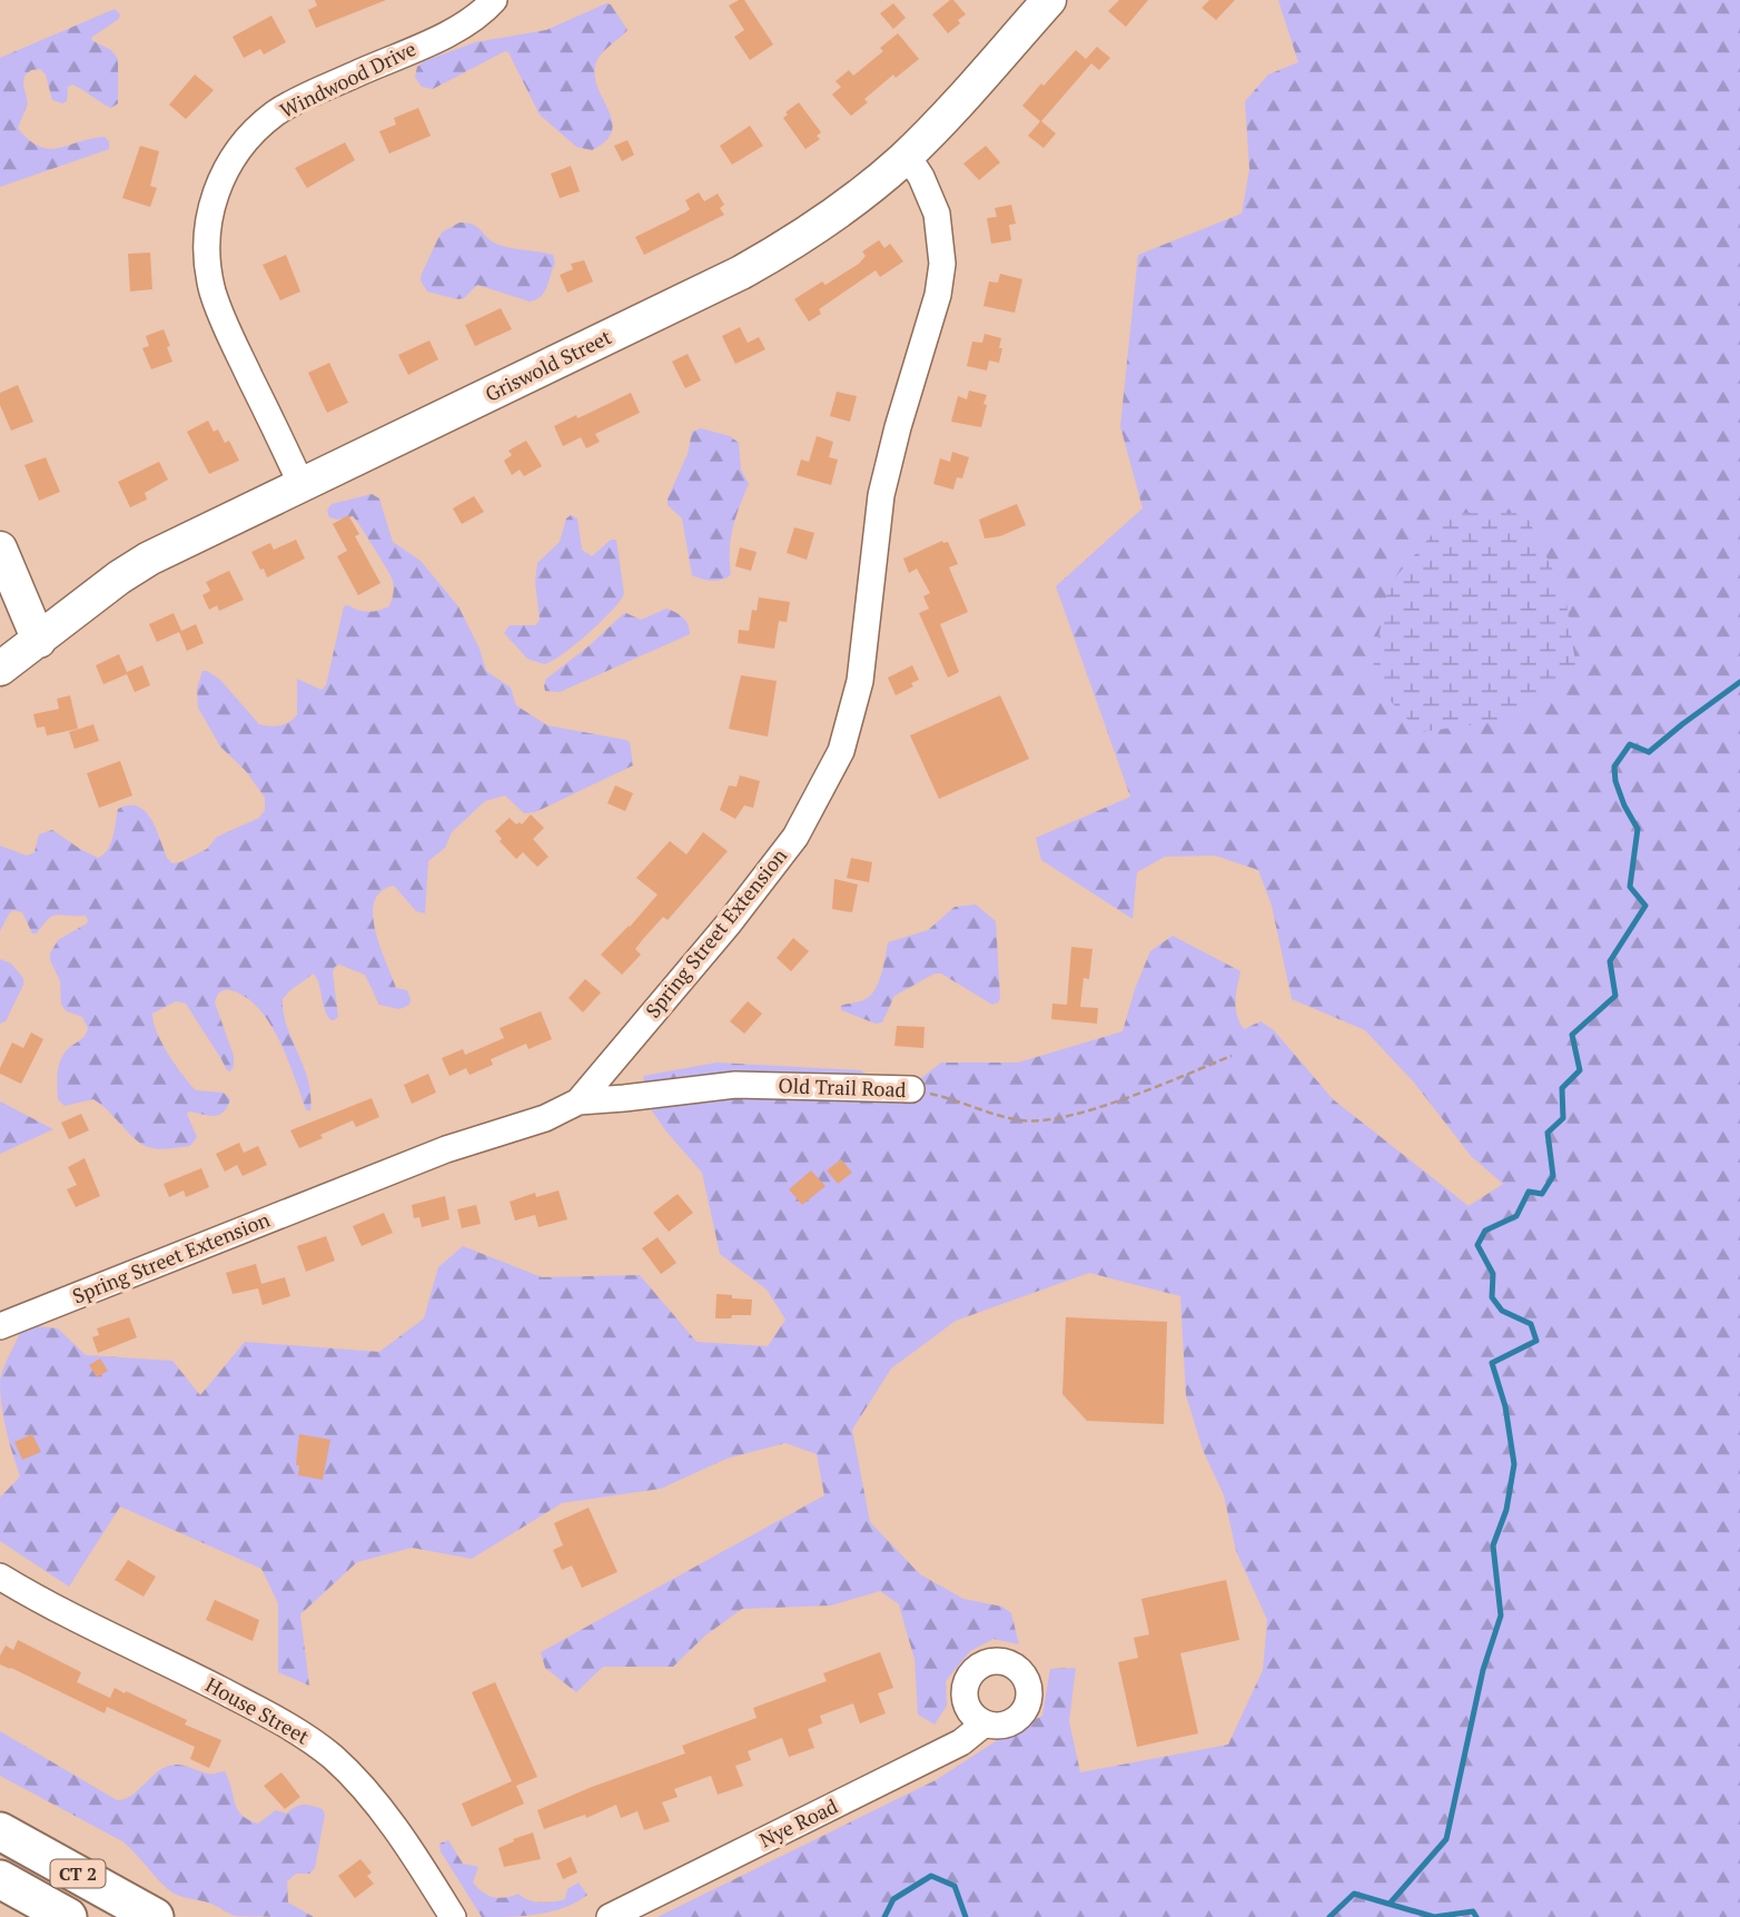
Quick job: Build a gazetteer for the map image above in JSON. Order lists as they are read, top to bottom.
{
  "streets": {
    "highway": ["CT 2"],
    "main road": ["Griswold Street"],
    "street": [
      "Windwood Drive",
      "Spring Street Extension",
      "Old Trail Road",
      "House Street",
      "Nye Road"
    ]
  },
  "crossings": [
    ["Windwood Drive", "Griswold Street"],
    ["Griswold Street", "Spring Street Extension"],
    ["Spring Street Extension", "Old Trail Road"]
  ]
}
